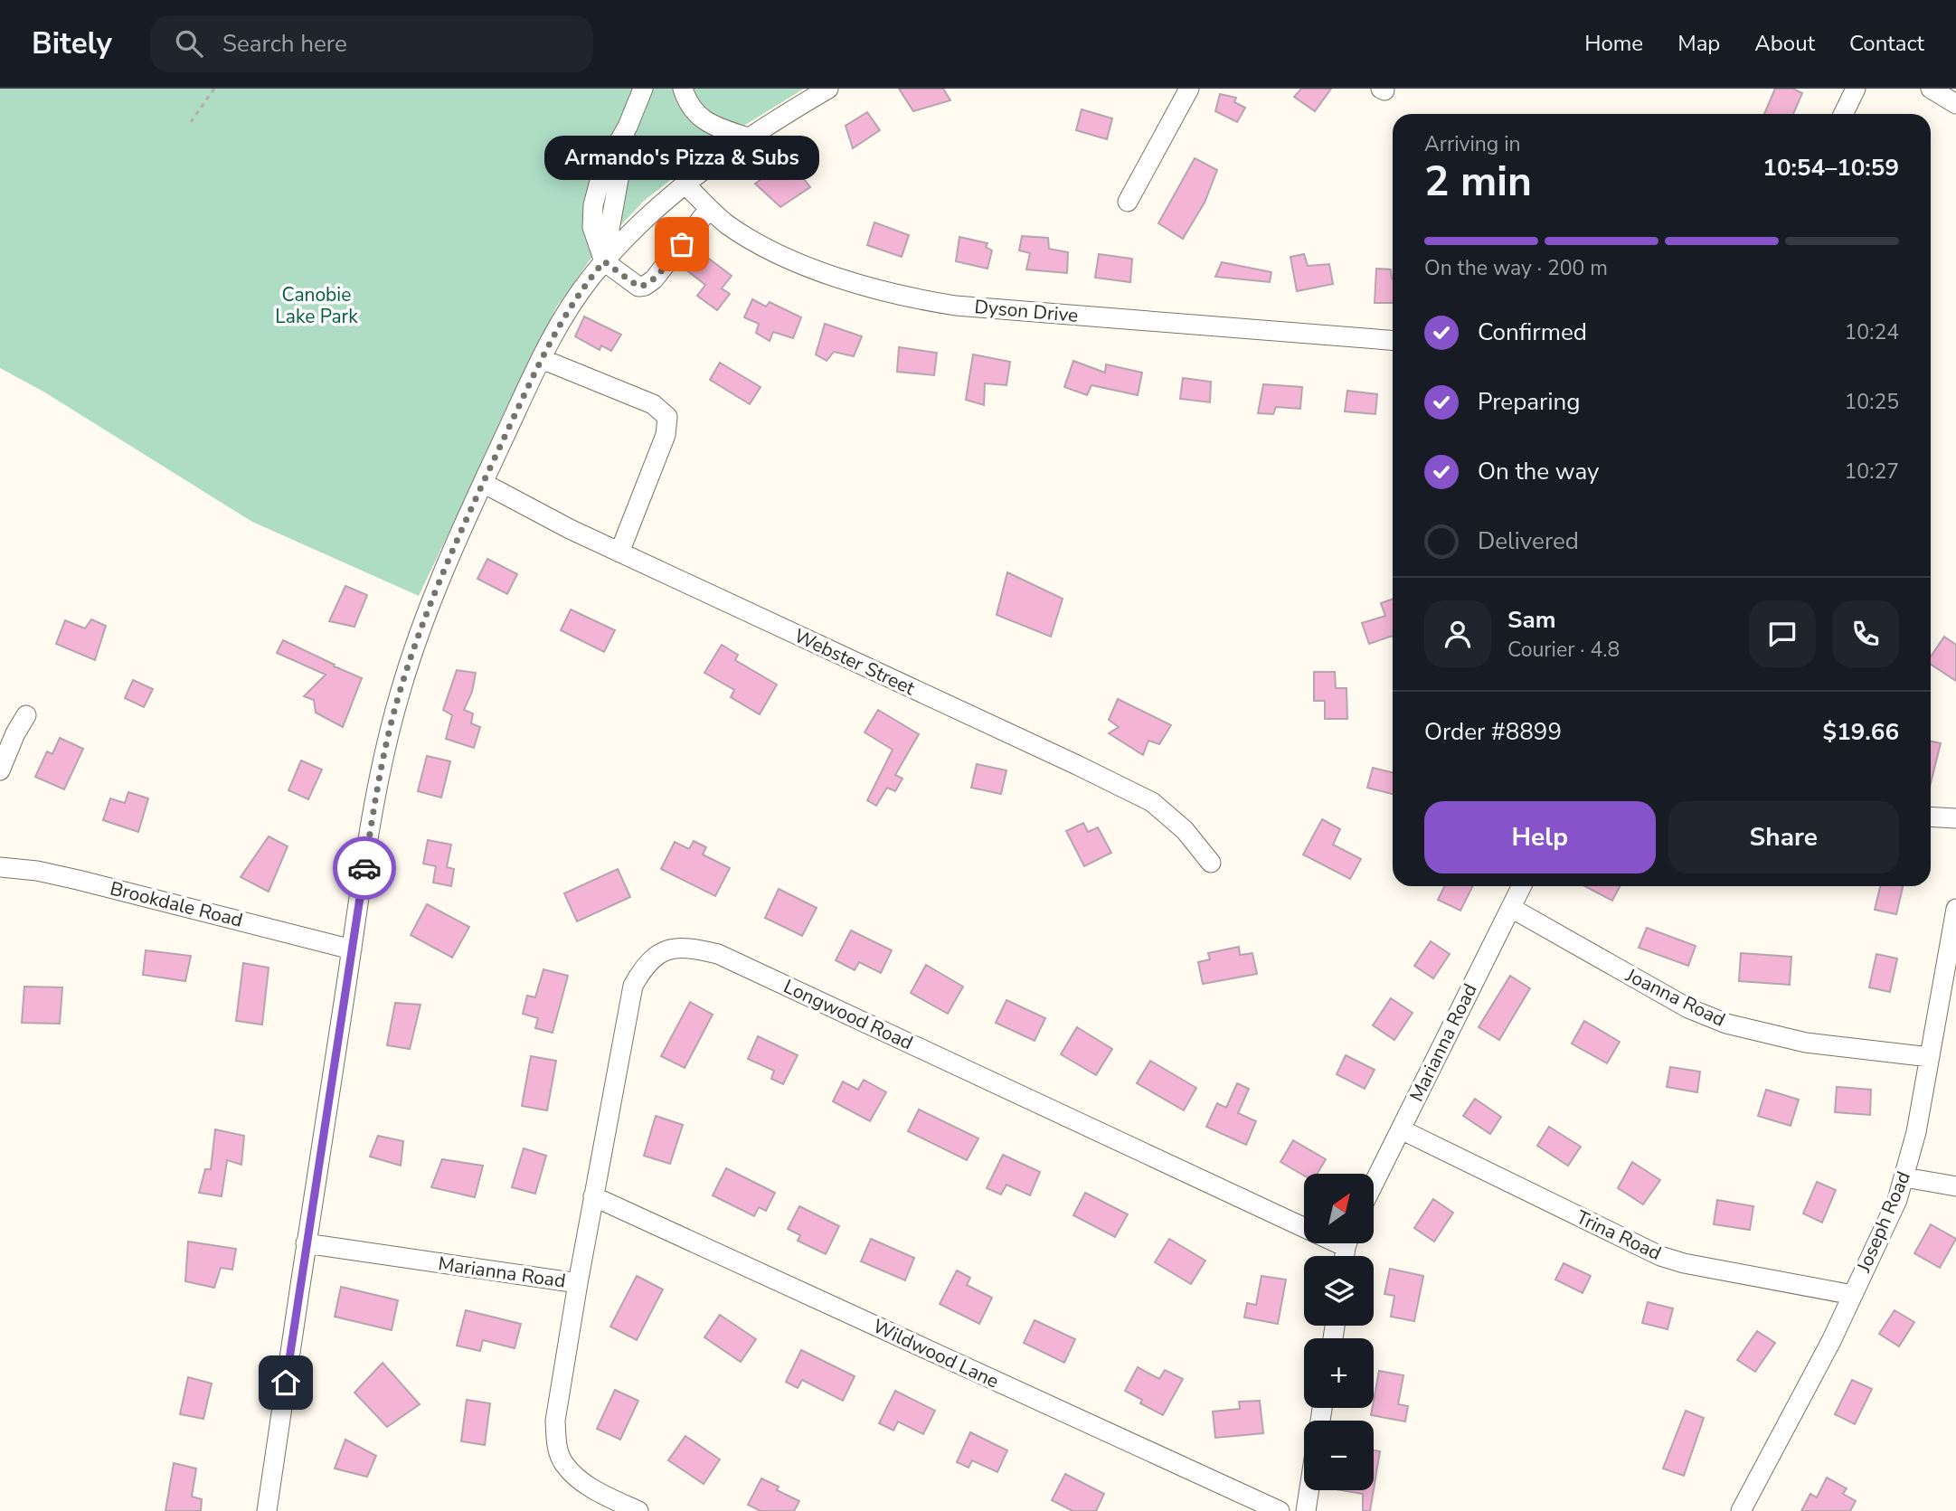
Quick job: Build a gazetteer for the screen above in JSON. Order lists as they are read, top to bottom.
{
  "streets": {
    "street": [
      "Dyson Drive",
      "Webster Street",
      "Brookdale Road",
      "Joanna Road",
      "Longwood Road",
      "Marianna Road",
      "Joseph Road",
      "Trina Road",
      "Wildwood Lane"
    ]
  },
  "crossings": [
    ["Joanna Road", "Marianna Road"],
    ["Joanna Road", "Joseph Road"],
    ["Longwood Road", "Marianna Road"],
    ["Longwood Road", "Wildwood Lane"],
    ["Marianna Road", "Trina Road"],
    ["Joseph Road", "Trina Road"]
  ],
  "parks": ["Canobie Lake Park"],
  "places": ["Armando's Pizza & Subs"],
  "north": "top right",
  "page": {
    "header": "Bitely",
    "search": "Search here",
    "nav": [
      "Home",
      "Map",
      "About",
      "Contact"
    ],
    "heading": ["2 min", "Arriving in", "10:54–10:59"],
    "panel": [
      "Sam",
      "Courier · 4.8",
      "Order #8899",
      "$19.66"
    ],
    "bubble": "Armando's Pizza & Subs",
    "bar": "On the way · 200 m",
    "list": [
      ["Confirmed", "10:24"],
      ["Preparing", "10:25"],
      ["On the way", "10:27"],
      "Delivered"
    ],
    "buttons": ["Help", "Share"],
    "map_buttons": ["+", "−"]
  }
}
